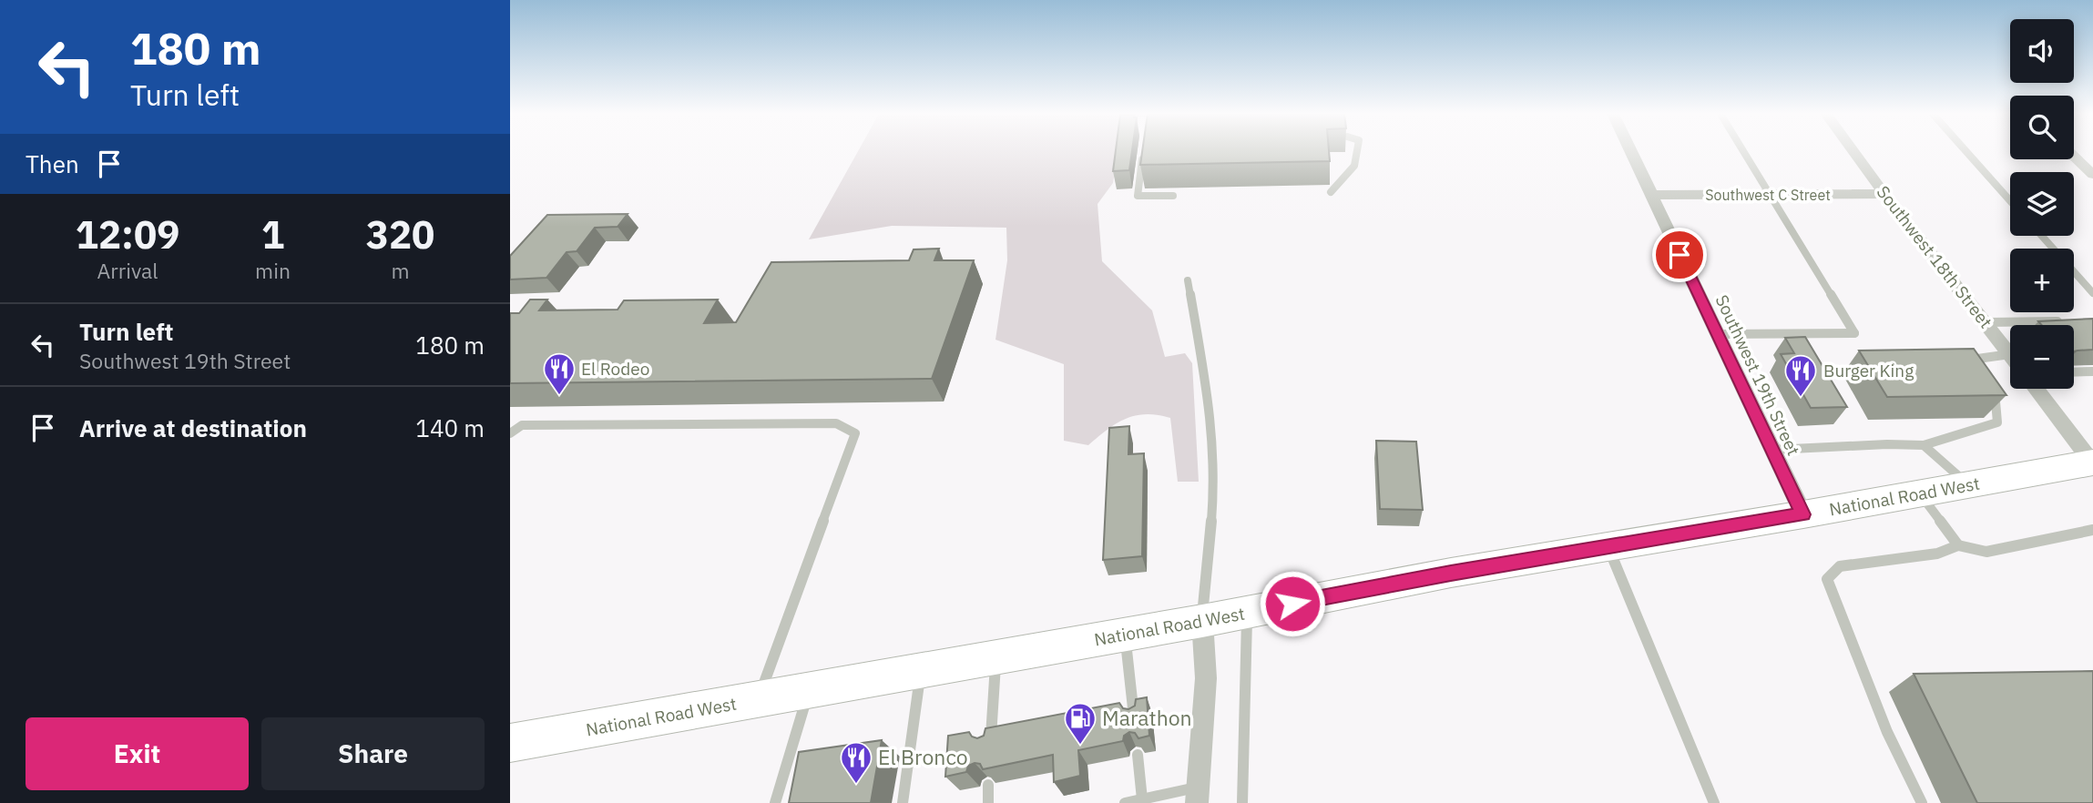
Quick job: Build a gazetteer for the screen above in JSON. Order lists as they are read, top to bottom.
{
  "streets": {
    "main road": ["National Road West"],
    "street": ["Southwest C Street", "Southwest 18th Street", "Southwest 19th Street"]
  },
  "crossings": [
    ["Southwest C Street", "Southwest 18th Street"],
    ["Southwest C Street", "Southwest 19th Street"],
    ["Southwest 19th Street", "National Road West"]
  ],
  "places": {
    "restaurant": ["El Rodeo", "Burger King", "El Bronco"],
    "fuel station": ["Marathon"]
  },
  "page": {
    "turn": ["180 m", "Turn left"],
    "map_buttons": ["+", "−"],
    "then": "Then",
    "eta": [
      "12:09",
      "Arrival",
      "1",
      "min",
      "320",
      "m"
    ],
    "list": [
      {
        "name": "Turn left",
        "note": "Southwest 19th Street",
        "value": "180 m"
      },
      {
        "name": "Arrive at destination",
        "value": "140 m"
      }
    ],
    "buttons": ["Exit", "Share"]
  }
}
